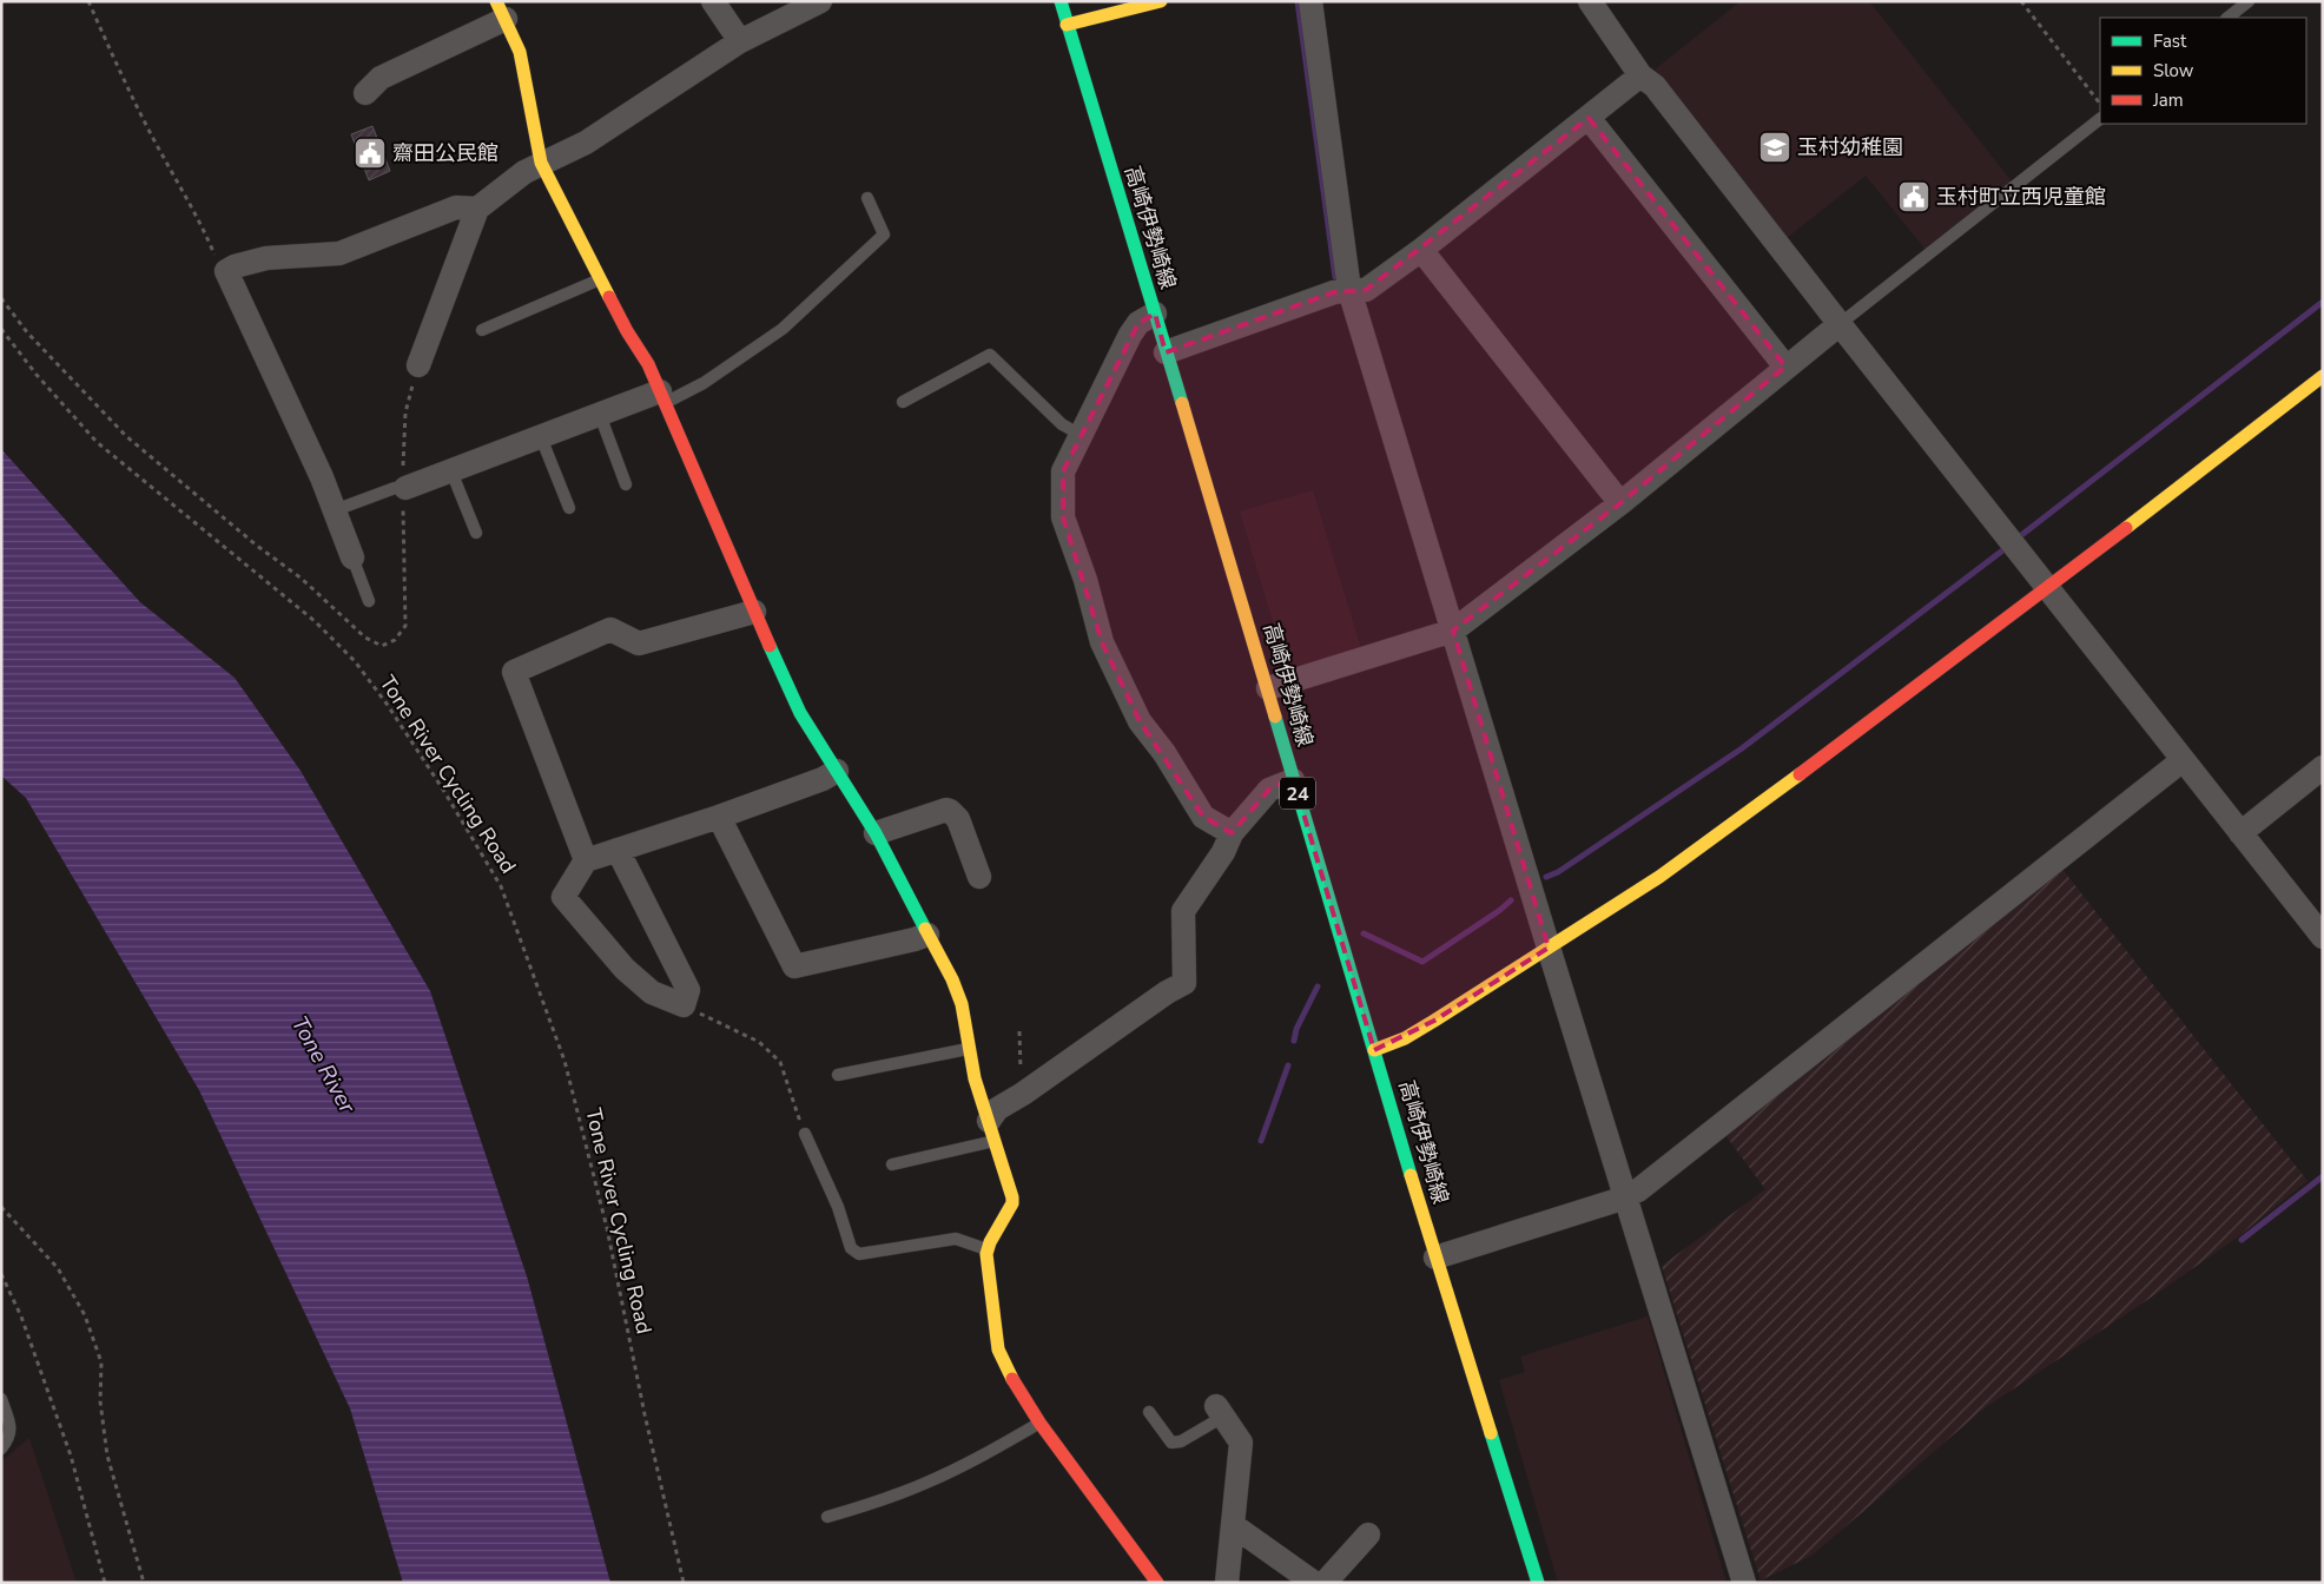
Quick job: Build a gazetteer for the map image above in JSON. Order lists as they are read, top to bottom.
{
  "streets": {
    "street": ["高崎伊勢崎線", "24"],
    "path": ["Tone River Cycling Road"]
  },
  "water": ["Tone River"],
  "places": {
    "school or university": ["玉村幼稚園"],
    "public building": ["齋田公民館", "玉村町立西児童館"]
  },
  "legend": ["Fast", "Slow", "Jam"]
}
